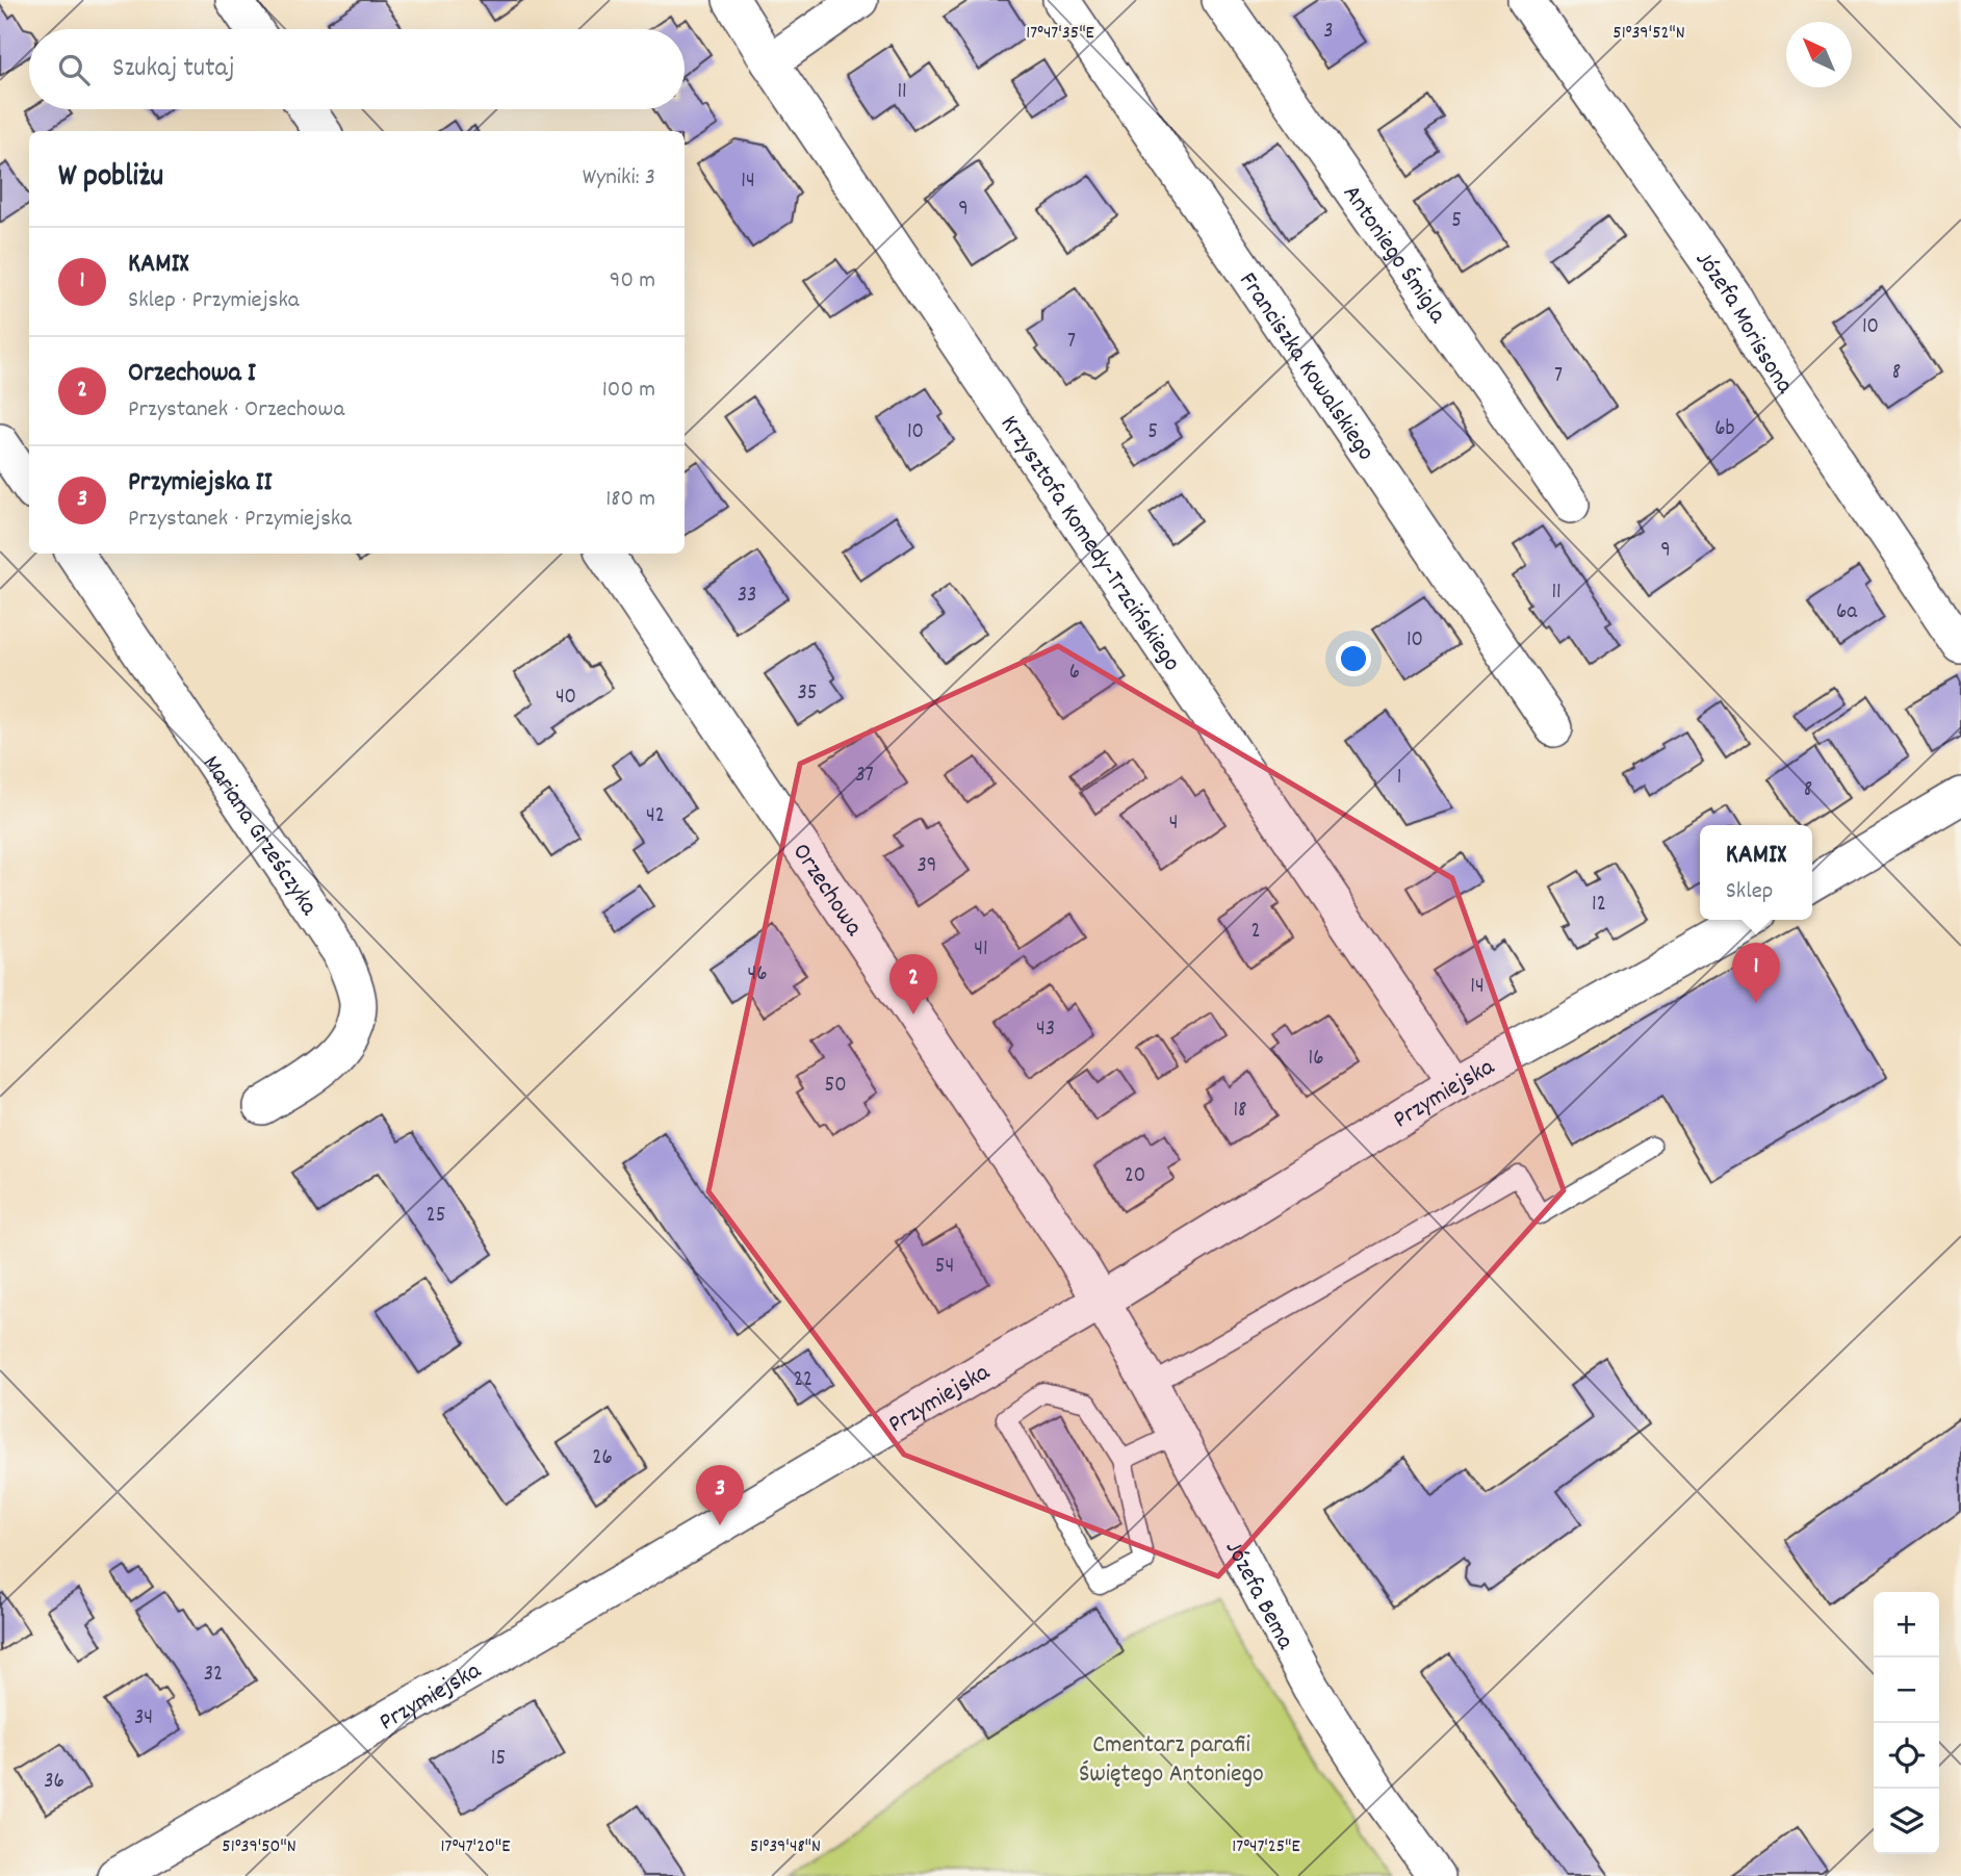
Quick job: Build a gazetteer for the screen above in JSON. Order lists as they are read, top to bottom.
{
  "streets": {
    "street": [
      "Antoniego Śmigla",
      "Józefa Morissona",
      "Franciszka Kowalskiego",
      "Krzysztofa Komedy-Trzcińskiego",
      "Mariana Grześczyka",
      "Orzechowa",
      "Przymiejska",
      "Józefa Bema"
    ]
  },
  "crossings": [
    ["Krzysztofa Komedy-Trzcińskiego", "Przymiejska"],
    ["Orzechowa", "Przymiejska"],
    ["Orzechowa", "Józefa Bema"],
    ["Przymiejska", "Józefa Bema"]
  ],
  "parks": ["Cmentarz parafii Świętego Antoniego"],
  "house_numbers": [
    "3",
    "11",
    "14",
    "9",
    "5",
    "10",
    "7",
    "8",
    "7",
    "6b",
    "10",
    "5",
    "9",
    "11",
    "33",
    "6a",
    "10",
    "6",
    "35",
    "40",
    "37",
    "1",
    "8",
    "42",
    "4",
    "39",
    "12",
    "2",
    "41",
    "46",
    "14",
    "43",
    "16",
    "50",
    "18",
    "20",
    "25",
    "54",
    "22",
    "26",
    "32",
    "34",
    "15",
    "36"
  ],
  "north": "top left",
  "page": {
    "search": "Szukaj tutaj",
    "heading": ["W pobliżu", "Wyniki: 3"],
    "list": [
      {
        "mark": "1",
        "name": "KAMIX",
        "note": "Sklep · Przymiejska",
        "value": "90 m"
      },
      {
        "mark": "2",
        "name": "Orzechowa I",
        "note": "Przystanek · Orzechowa",
        "value": "100 m"
      },
      {
        "mark": "3",
        "name": "Przymiejska II",
        "note": "Przystanek · Przymiejska",
        "value": "180 m"
      }
    ],
    "popup": ["KAMIX", "Sklep"],
    "pins": ["1", "2", "3"],
    "map_buttons": ["+", "−"]
  },
  "coordinates": [
    "51°39'52\"N",
    "17°47'35\"E",
    "17°47'20\"E",
    "17°47'25\"E",
    "51°39'50\"N",
    "51°39'48\"N"
  ]
}
